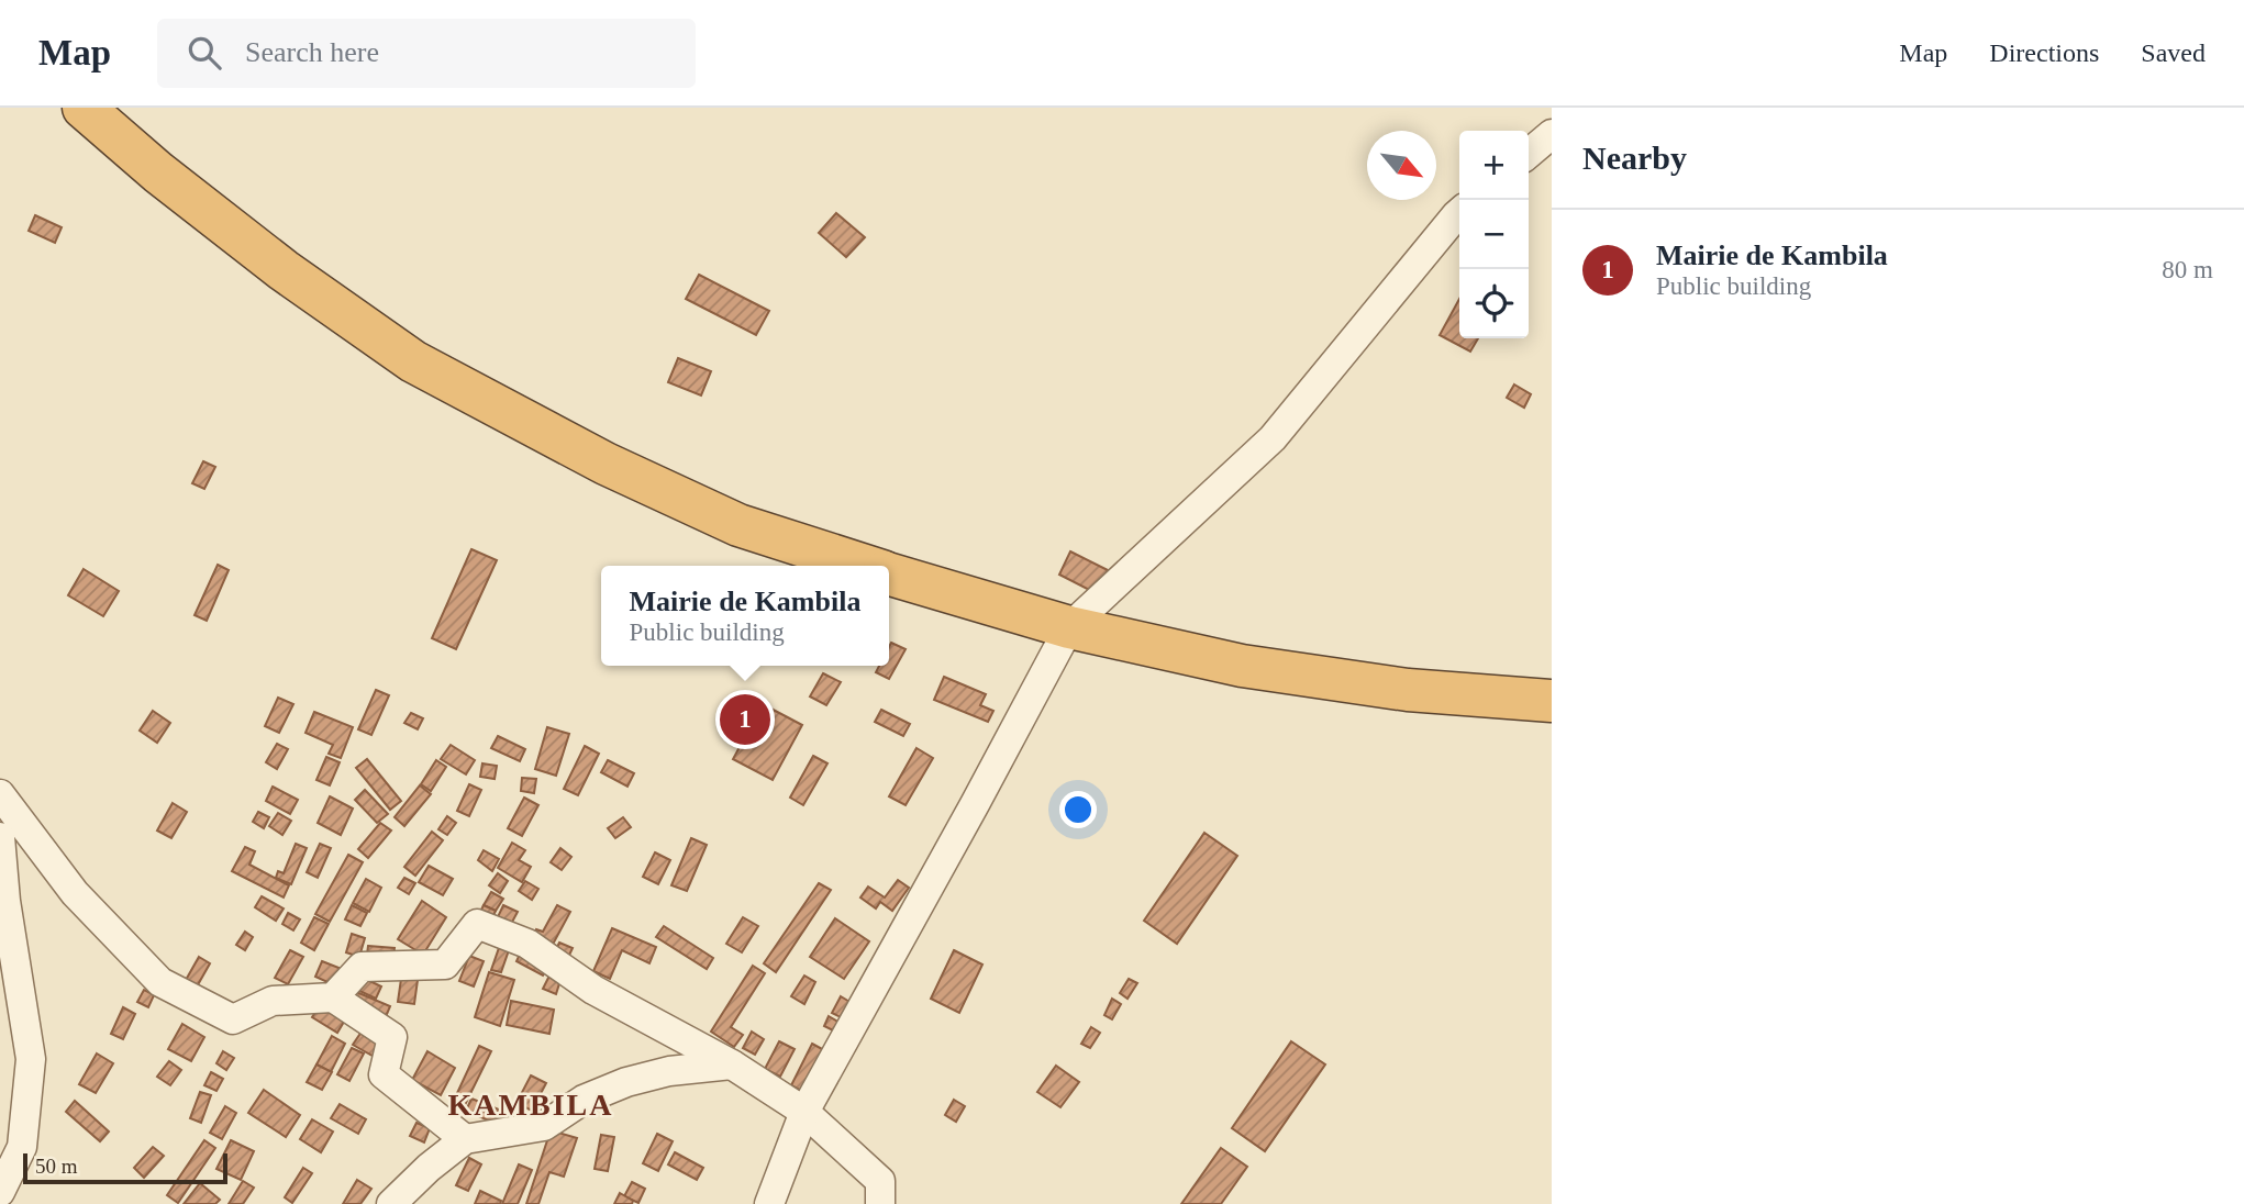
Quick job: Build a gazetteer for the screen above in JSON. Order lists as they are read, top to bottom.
{
  "districts": ["KAMBILA"],
  "scale_bar": "50 m",
  "north": "bottom right",
  "page": {
    "header": "Map",
    "search": "Search here",
    "nav": ["Map", "Directions", "Saved"],
    "heading": "Nearby",
    "map_buttons": ["+", "−"],
    "list": [
      {
        "mark": "1",
        "name": "Mairie de Kambila",
        "note": "Public building",
        "value": "80 m"
      }
    ],
    "popup": ["Mairie de Kambila", "Public building"],
    "pins": "1",
    "scale": "50 m"
  }
}
